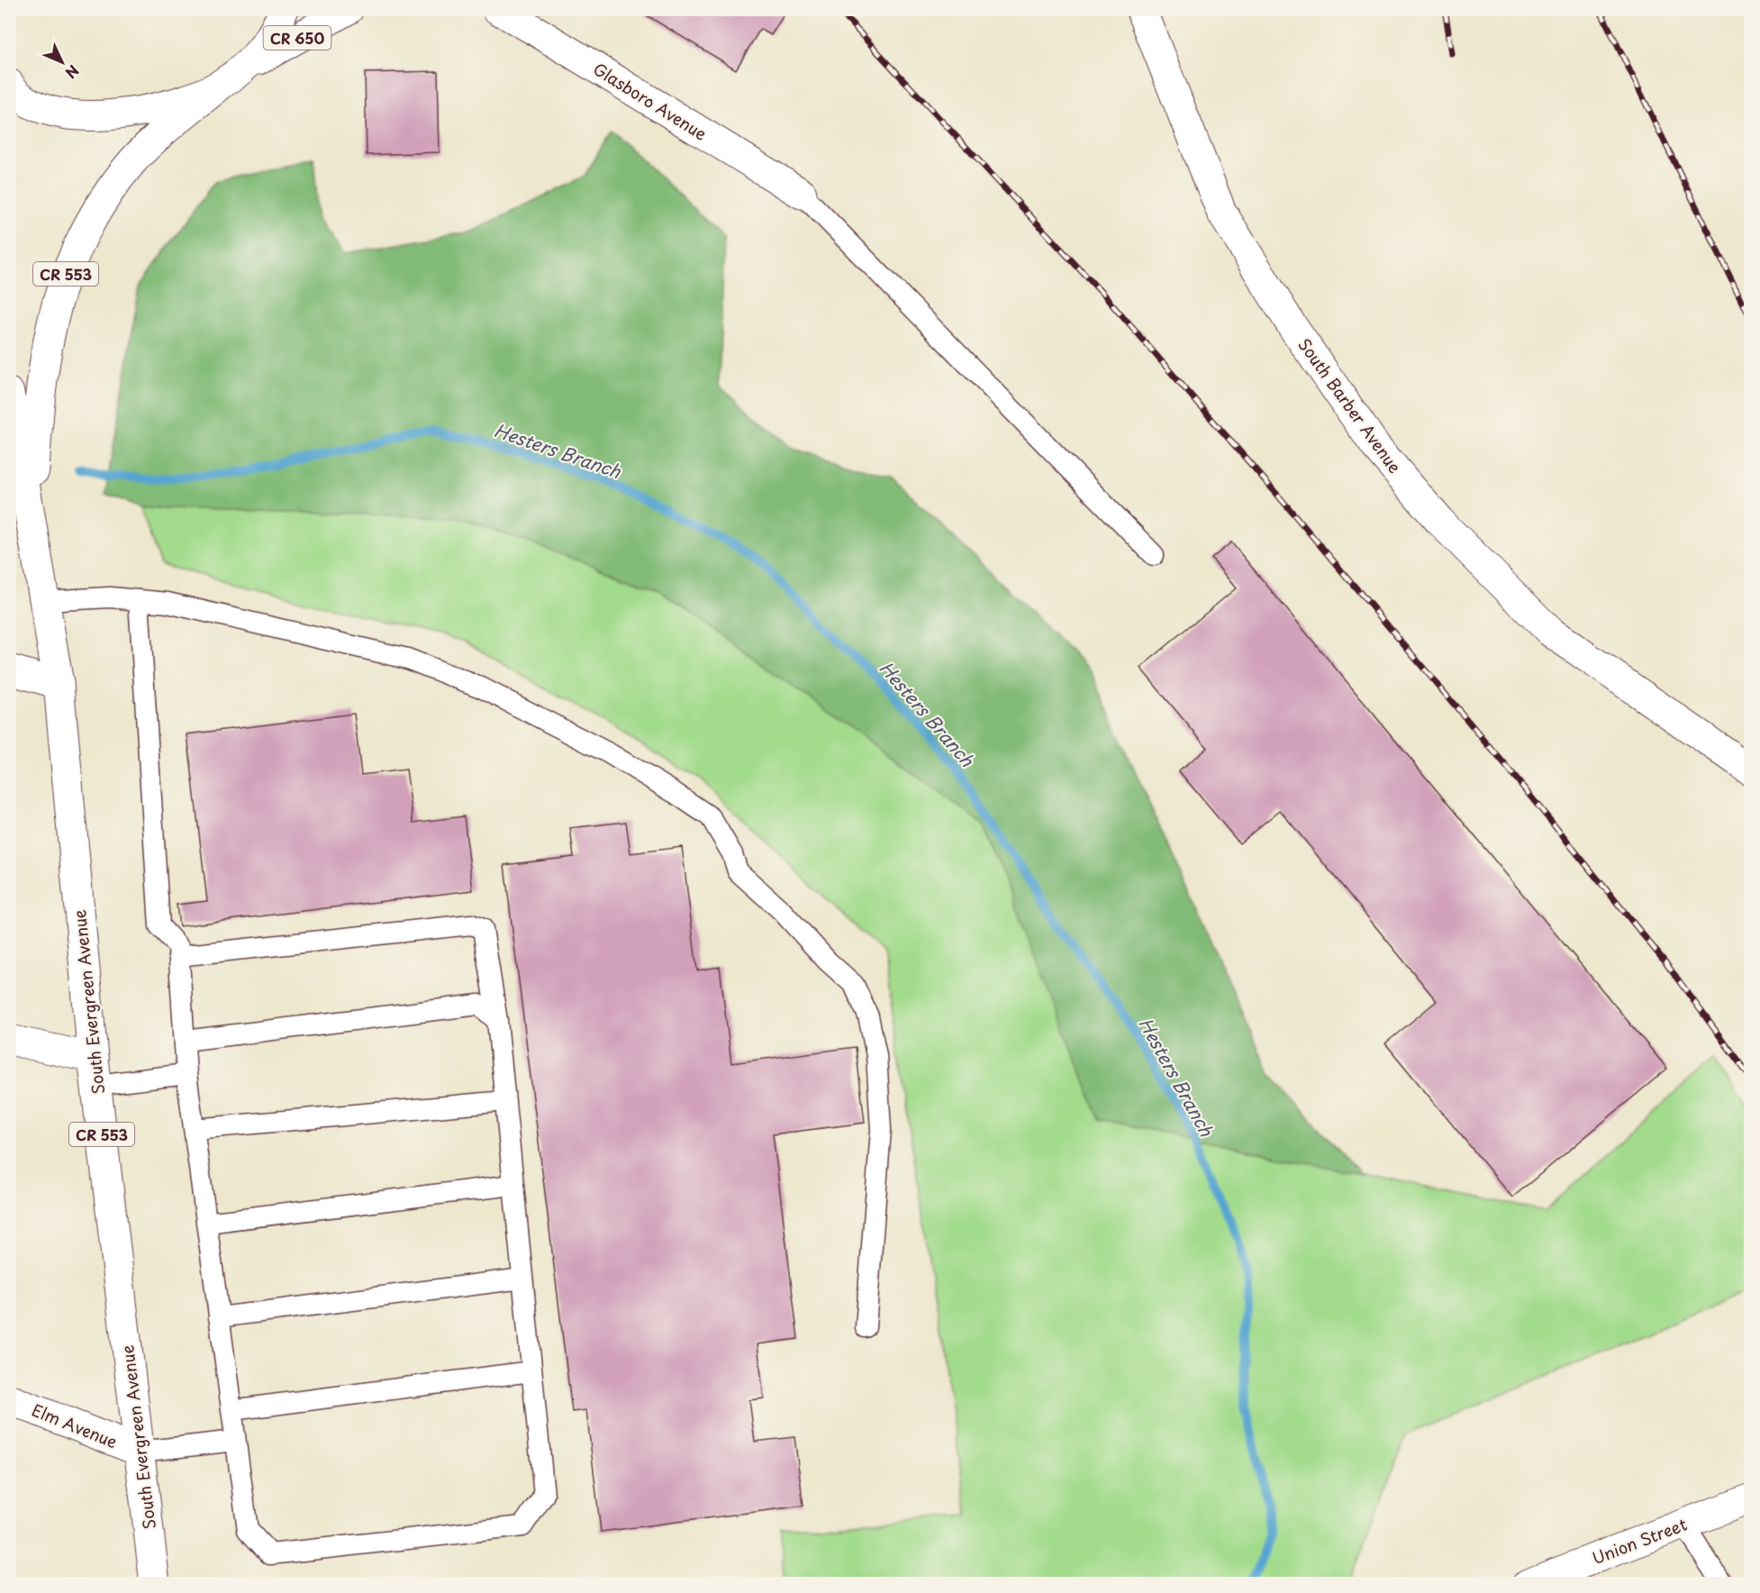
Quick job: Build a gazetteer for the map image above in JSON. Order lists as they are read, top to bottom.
{
  "streets": {
    "main road": [
      "CR 650",
      "Glasboro Avenue",
      "CR 553",
      "South Barber Avenue",
      "South Evergreen Avenue",
      "Elm Avenue",
      "Union Street"
    ]
  },
  "crossings": [
    ["South Evergreen Avenue", "Elm Avenue"]
  ],
  "water": ["Hesters Branch"],
  "north": "bottom right"
}
